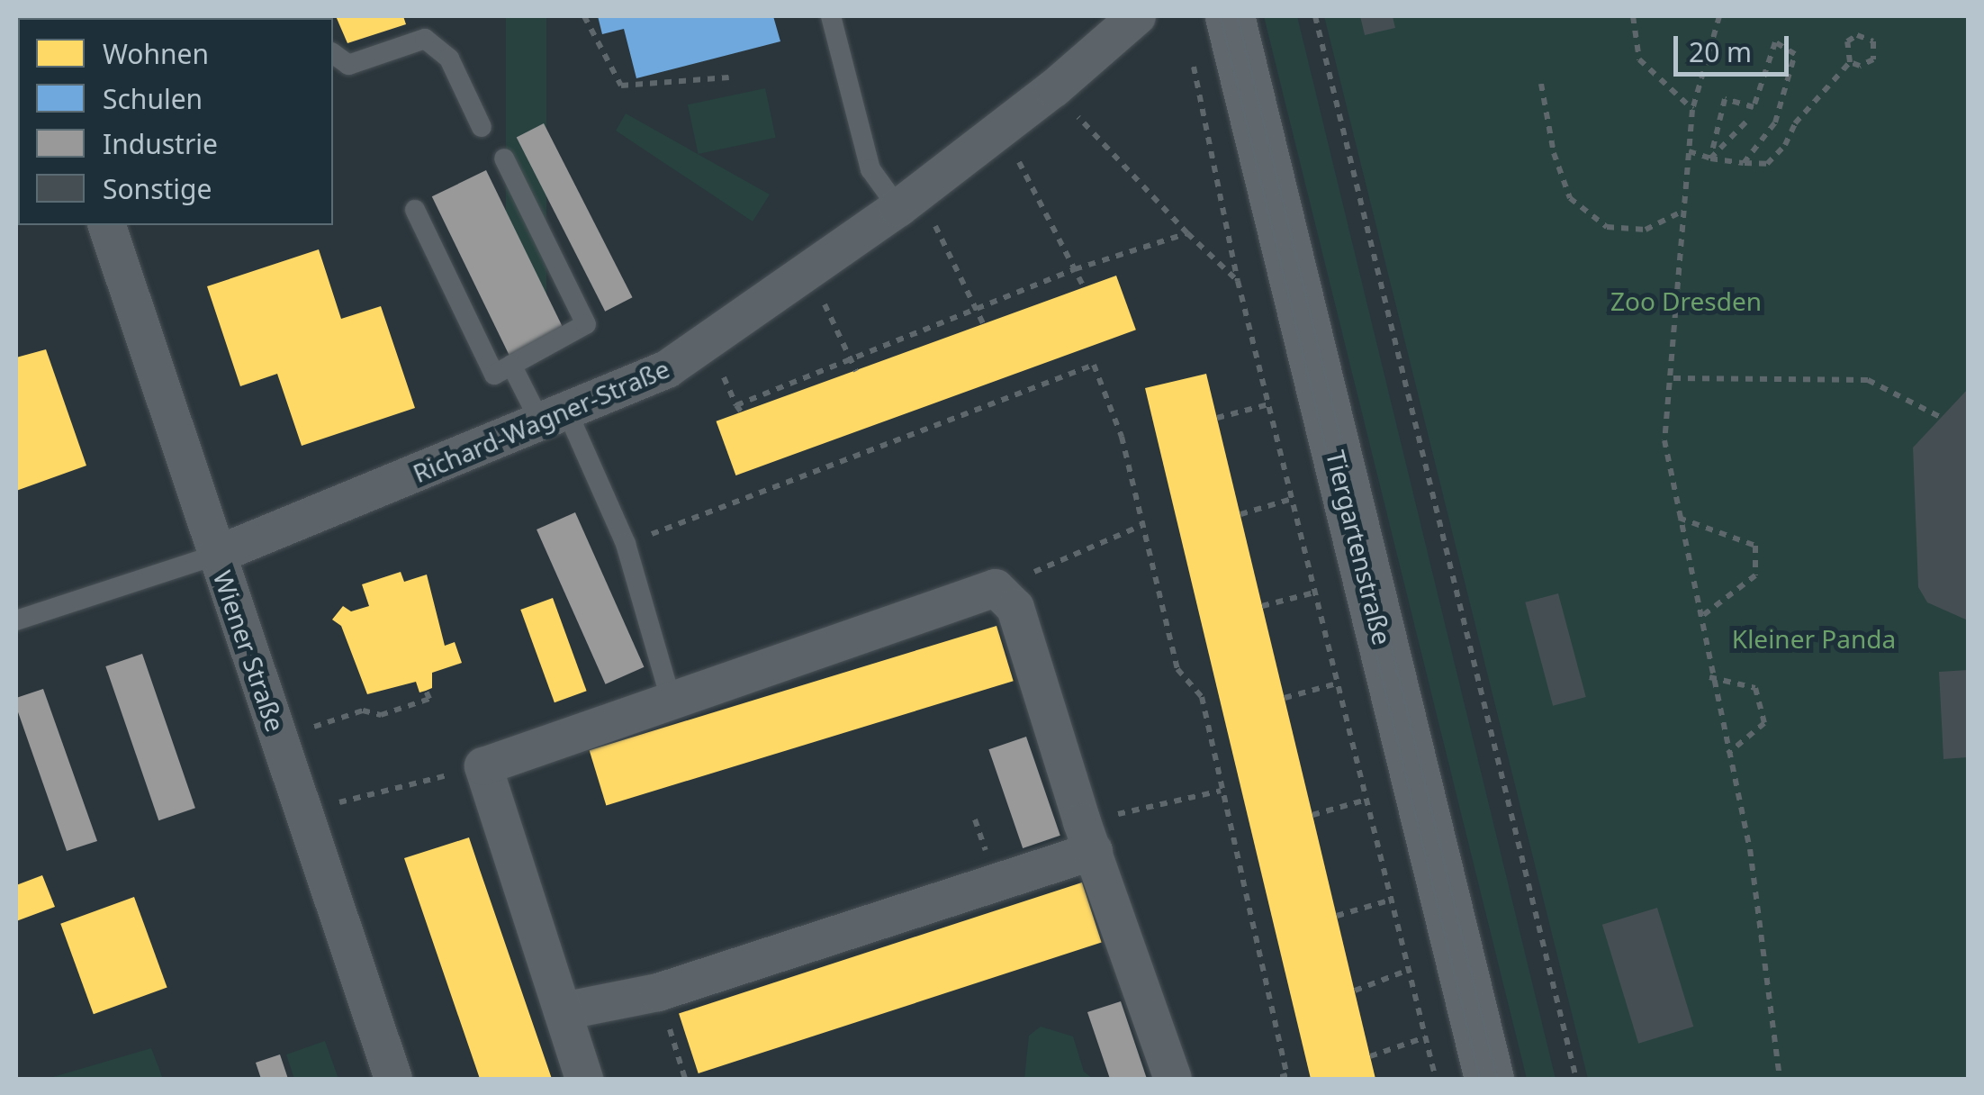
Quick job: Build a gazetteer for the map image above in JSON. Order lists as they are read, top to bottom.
{
  "streets": {
    "main road": ["Tiergartenstraße"],
    "street": ["Richard-Wagner-Straße", "Wiener Straße"]
  },
  "crossings": [
    ["Richard-Wagner-Straße", "Wiener Straße"]
  ],
  "parks": ["Zoo Dresden", "Kleiner Panda"],
  "legend": [
    "Wohnen",
    "Schulen",
    "Industrie",
    "Sonstige"
  ],
  "scale_bar": "20 m"
}
